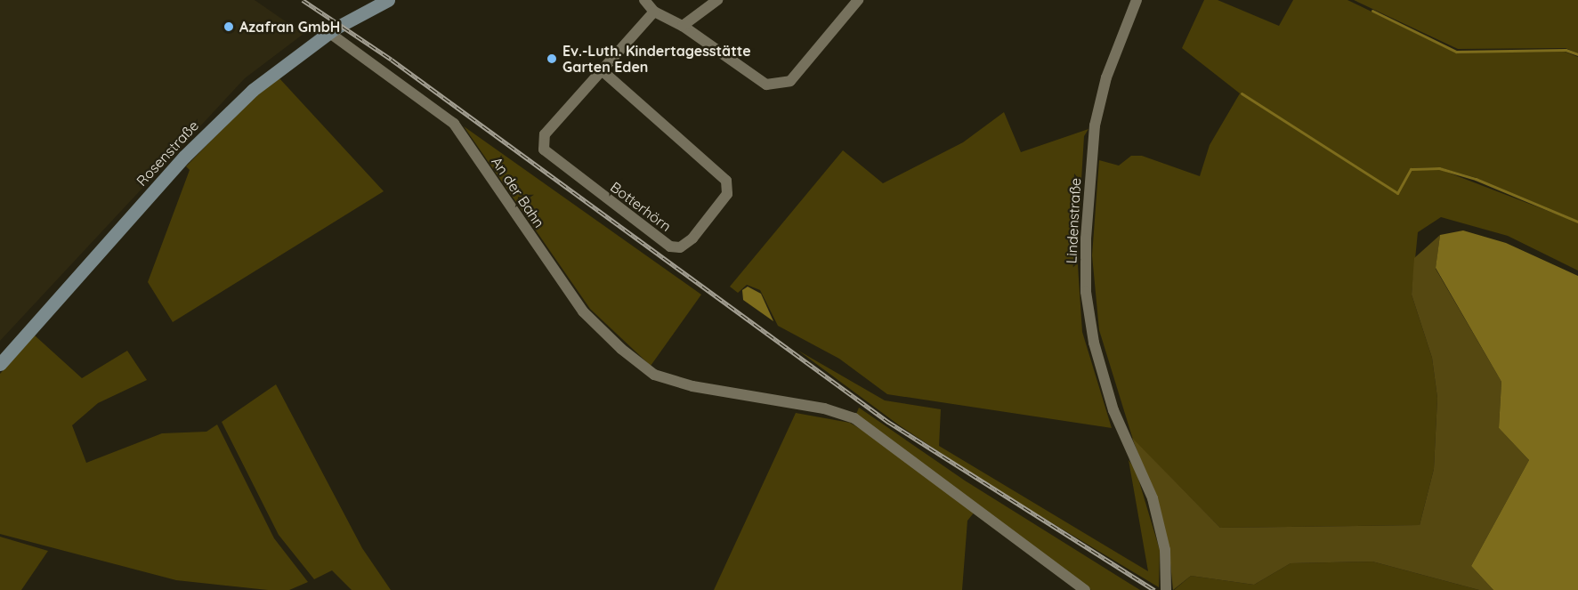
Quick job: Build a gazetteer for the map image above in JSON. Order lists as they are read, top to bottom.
{
  "streets": {
    "main road": ["Rosenstraße"],
    "street": ["An der Bahn", "Botterhörn", "Lindenstraße"]
  },
  "crossings": [
    ["Rosenstraße", "An der Bahn"]
  ],
  "places": ["Azafran GmbH", "Ev.-Luth. Kindertagesstätte Garten Eden"]
}
